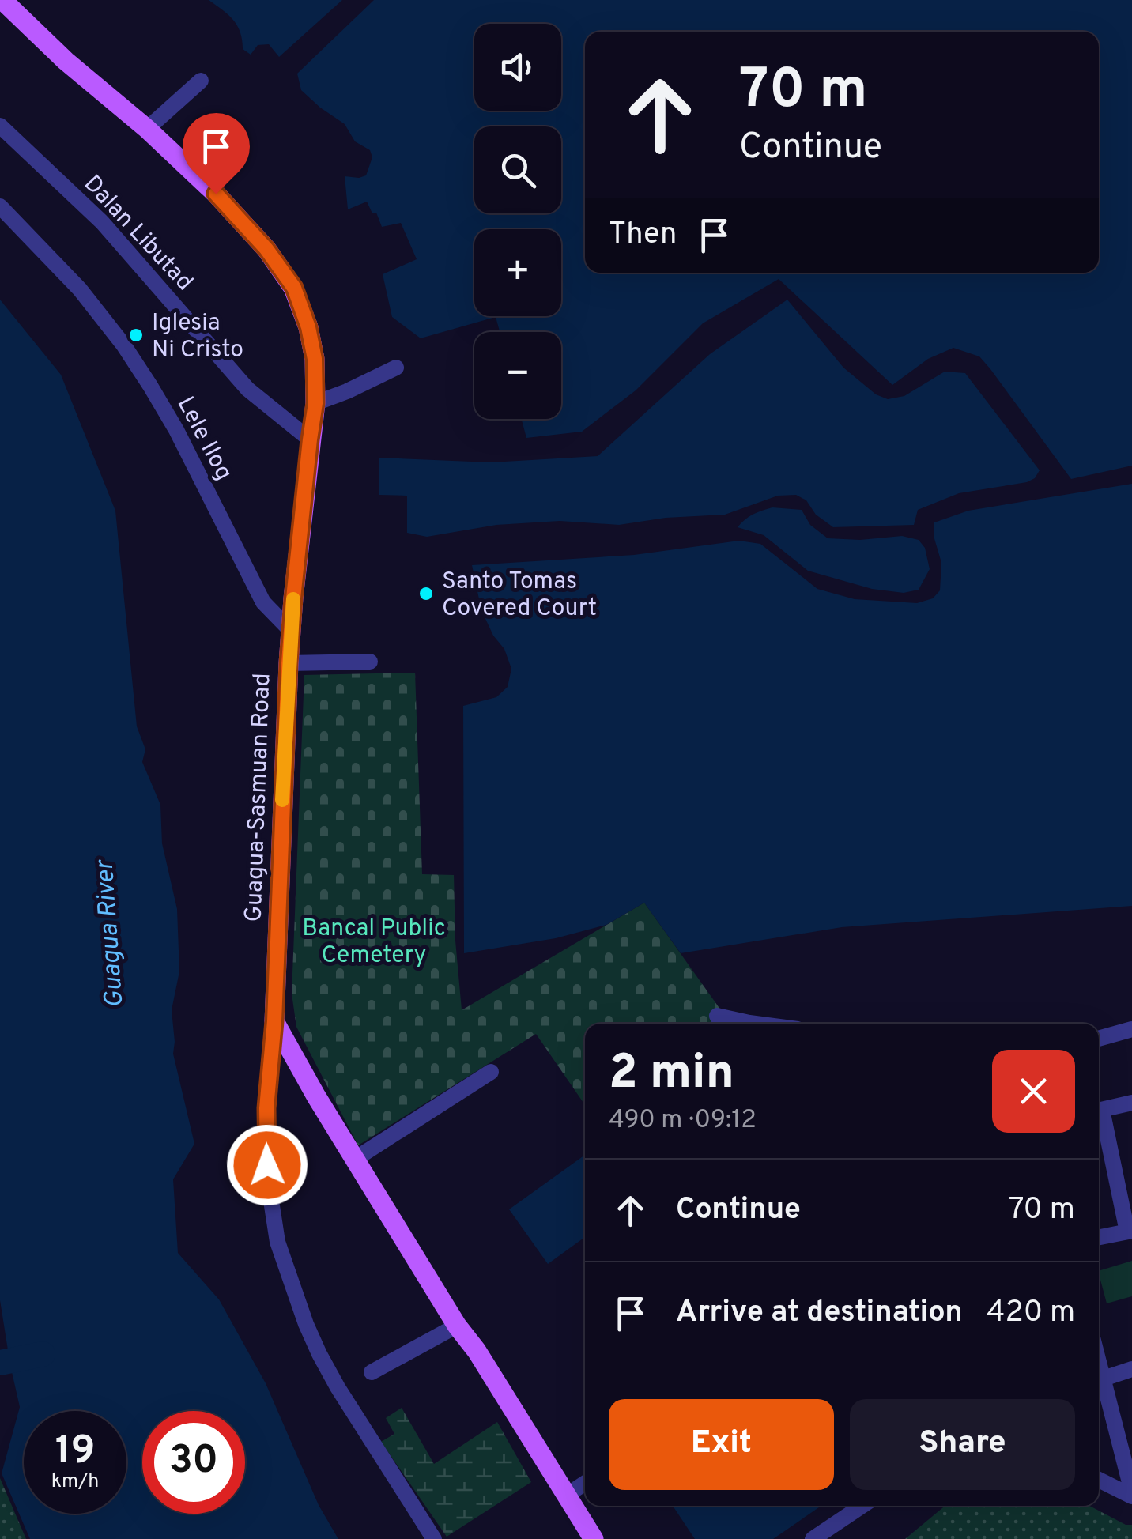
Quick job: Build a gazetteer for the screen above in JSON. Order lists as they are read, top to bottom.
{
  "streets": {
    "main road": ["Guagua-Sasmuan Road"],
    "street": ["Dalan Libutad", "Lele Ilog"]
  },
  "crossings": [
    ["Dalan Libutad", "Guagua-Sasmuan Road"],
    ["Lele Ilog", "Guagua-Sasmuan Road"]
  ],
  "water": ["Guagua River"],
  "parks": ["Bancal Public Cemetery"],
  "places": ["Iglesia Ni Cristo", "Santo Tomas Covered Court"],
  "page": {
    "map_buttons": ["+", "−"],
    "turn": ["70 m", "Continue"],
    "then": "Then",
    "heading": ["2 min", "490 m · 09:12"],
    "list": [
      {
        "name": "Continue",
        "value": "70 m"
      },
      {
        "name": "Arrive at destination",
        "value": "420 m"
      }
    ],
    "buttons": ["Exit", "Share"],
    "speed": "19 km/h",
    "limit": "30"
  }
}
